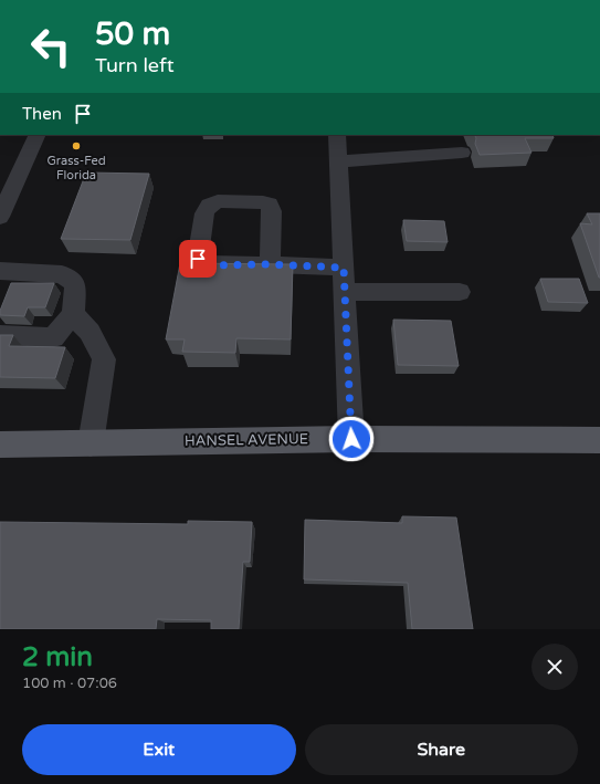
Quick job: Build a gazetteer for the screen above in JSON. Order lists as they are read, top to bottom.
{
  "streets": {
    "main road": ["HANSEL AVENUE"]
  },
  "places": ["Grass-Fed Florida"],
  "page": {
    "turn": ["50 m", "Turn left"],
    "then": "Then",
    "heading": ["2 min", "100 m · 07:06"],
    "buttons": ["Exit", "Share"]
  }
}
